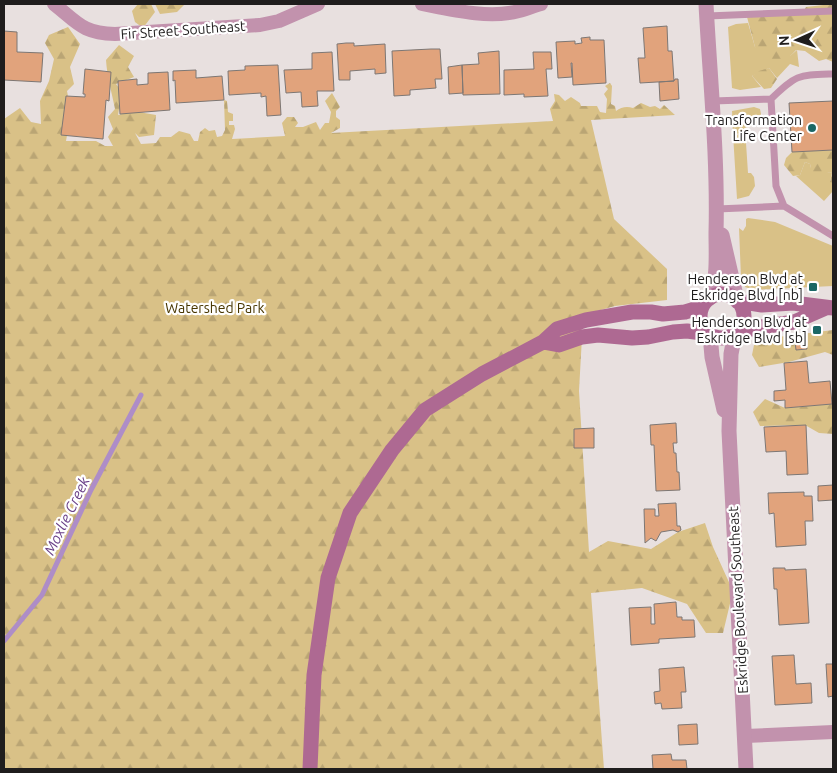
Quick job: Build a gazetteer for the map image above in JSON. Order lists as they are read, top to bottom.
{
  "streets": {
    "street": ["Fir Street Southeast", "Eskridge Boulevard Southeast"]
  },
  "water": ["Moxlie Creek"],
  "parks": ["Watershed Park"],
  "places": {
    "other": ["Transformation Life Center"],
    "transit": ["Henderson Blvd at Eskridge Blvd [nb]", "Henderson Blvd at Eskridge Blvd [sb]"]
  },
  "north": "left"
}
